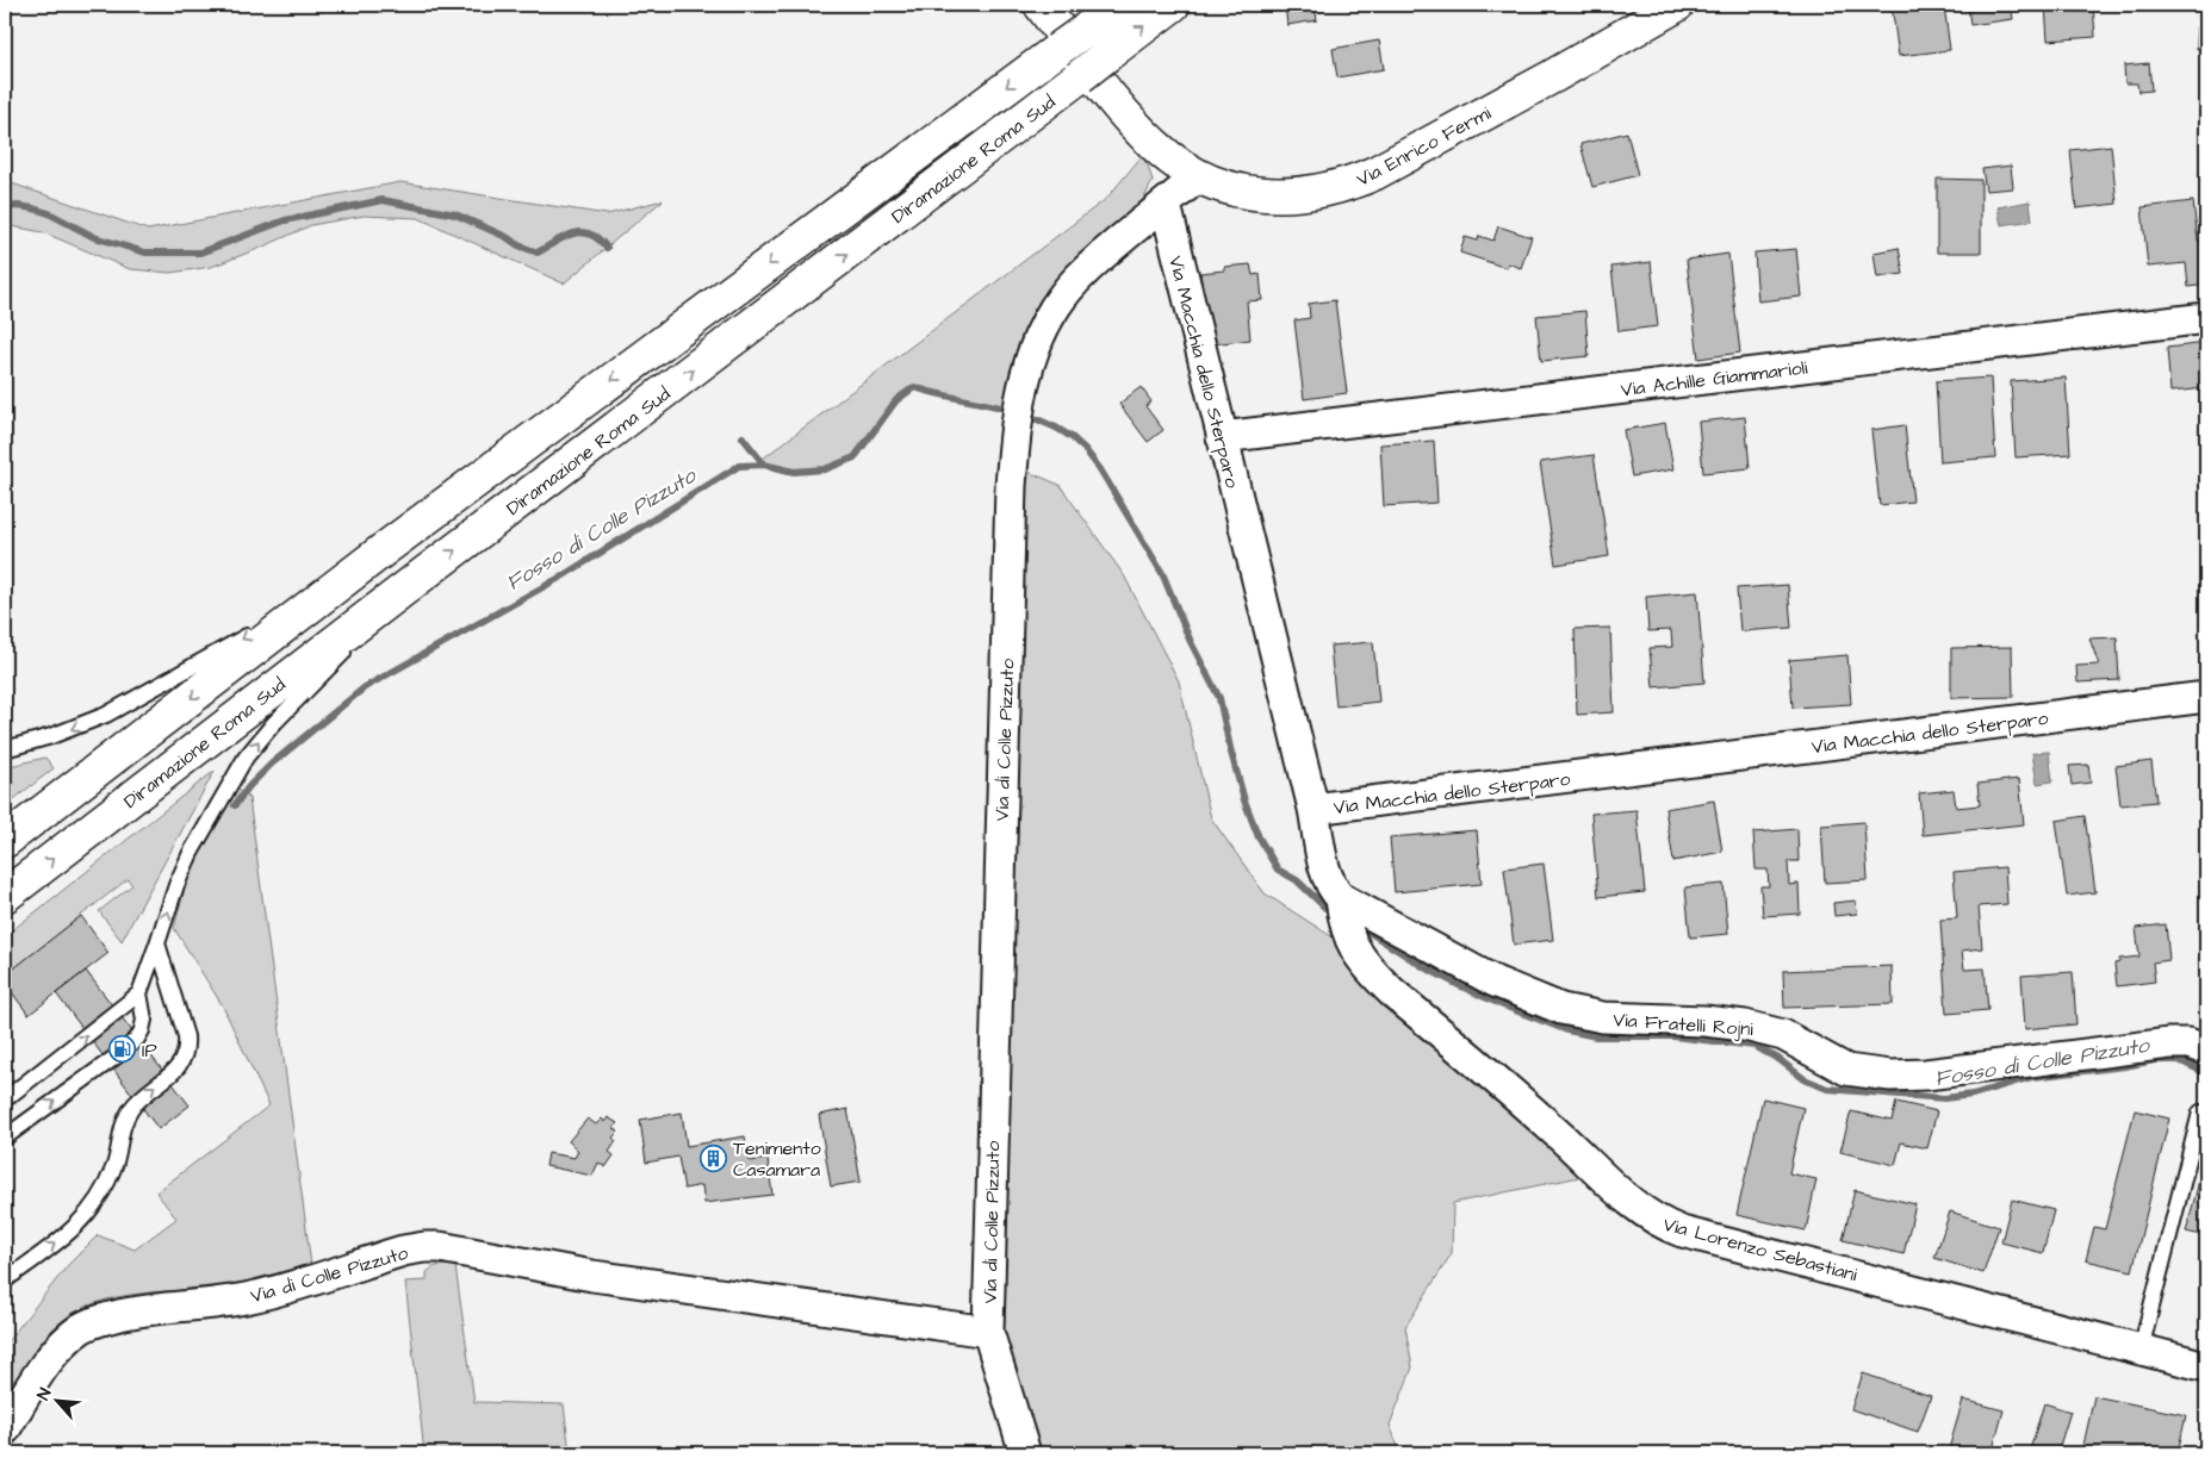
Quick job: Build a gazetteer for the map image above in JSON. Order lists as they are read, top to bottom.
{
  "streets": {
    "main road": ["Via Enrico Fermi", "Diramazione Roma Sud"],
    "street": [
      "Via Macchia dello Sterparo",
      "Via Achille Giammarioli",
      "Via di Colle Pizzuto",
      "Via Fratelli Rojni",
      "Via Lorenzo Sebastiani"
    ]
  },
  "crossings": [
    ["Via Enrico Fermi", "Via di Colle Pizzuto"],
    ["Via Macchia dello Sterparo", "Via Achille Giammarioli"],
    ["Via Macchia dello Sterparo", "Via di Colle Pizzuto"],
    ["Via Fratelli Rojni", "Via Lorenzo Sebastiani"]
  ],
  "water": ["Fosso di Colle Pizzuto"],
  "places": {
    "fuel station": ["IP"],
    "building": ["Tenimento Casamara"]
  },
  "north": "top left"
}
